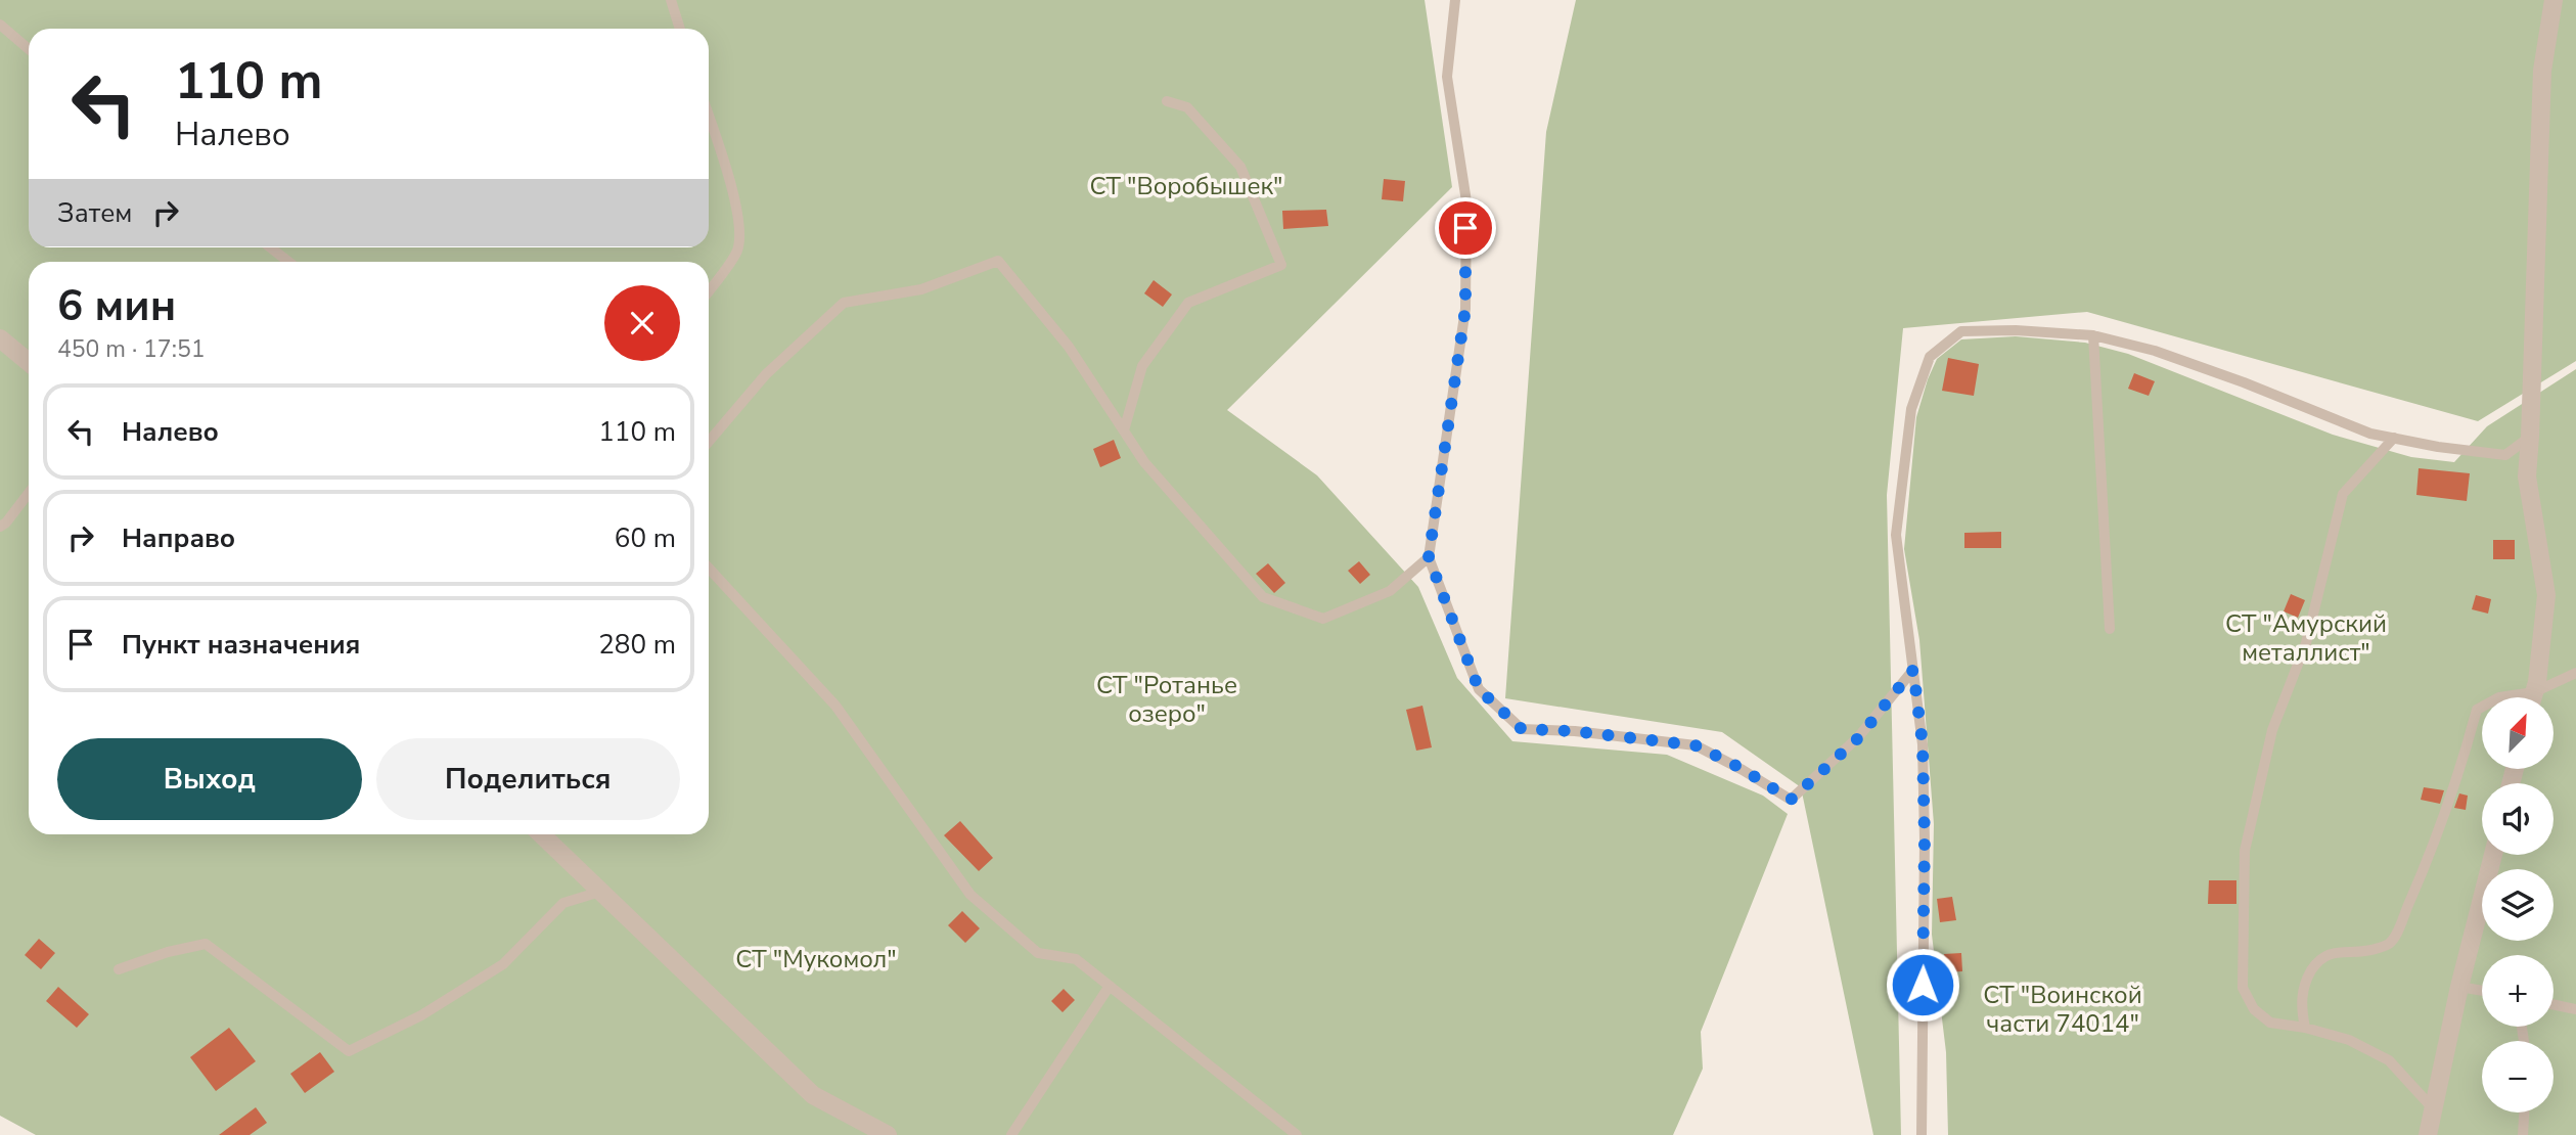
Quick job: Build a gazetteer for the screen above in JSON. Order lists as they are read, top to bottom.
{
  "parks": [
    "СТ \"Воробышек\"",
    "СТ \"Амурский металлист\"",
    "СТ \"Ротанье озеро\"",
    "СТ \"Мукомол\"",
    "СТ \"Воинской части 74014\""
  ],
  "north": "top right",
  "page": {
    "turn": ["110 m", "Налево"],
    "then": "Затем",
    "heading": ["6 мин", "450 m · 17:51"],
    "list": [
      {
        "name": "Налево",
        "value": "110 m"
      },
      {
        "name": "Направо",
        "value": "60 m"
      },
      {
        "name": "Пункт назначения",
        "value": "280 m"
      }
    ],
    "map_buttons": ["+", "−"],
    "buttons": ["Выход", "Поделиться"]
  }
}
